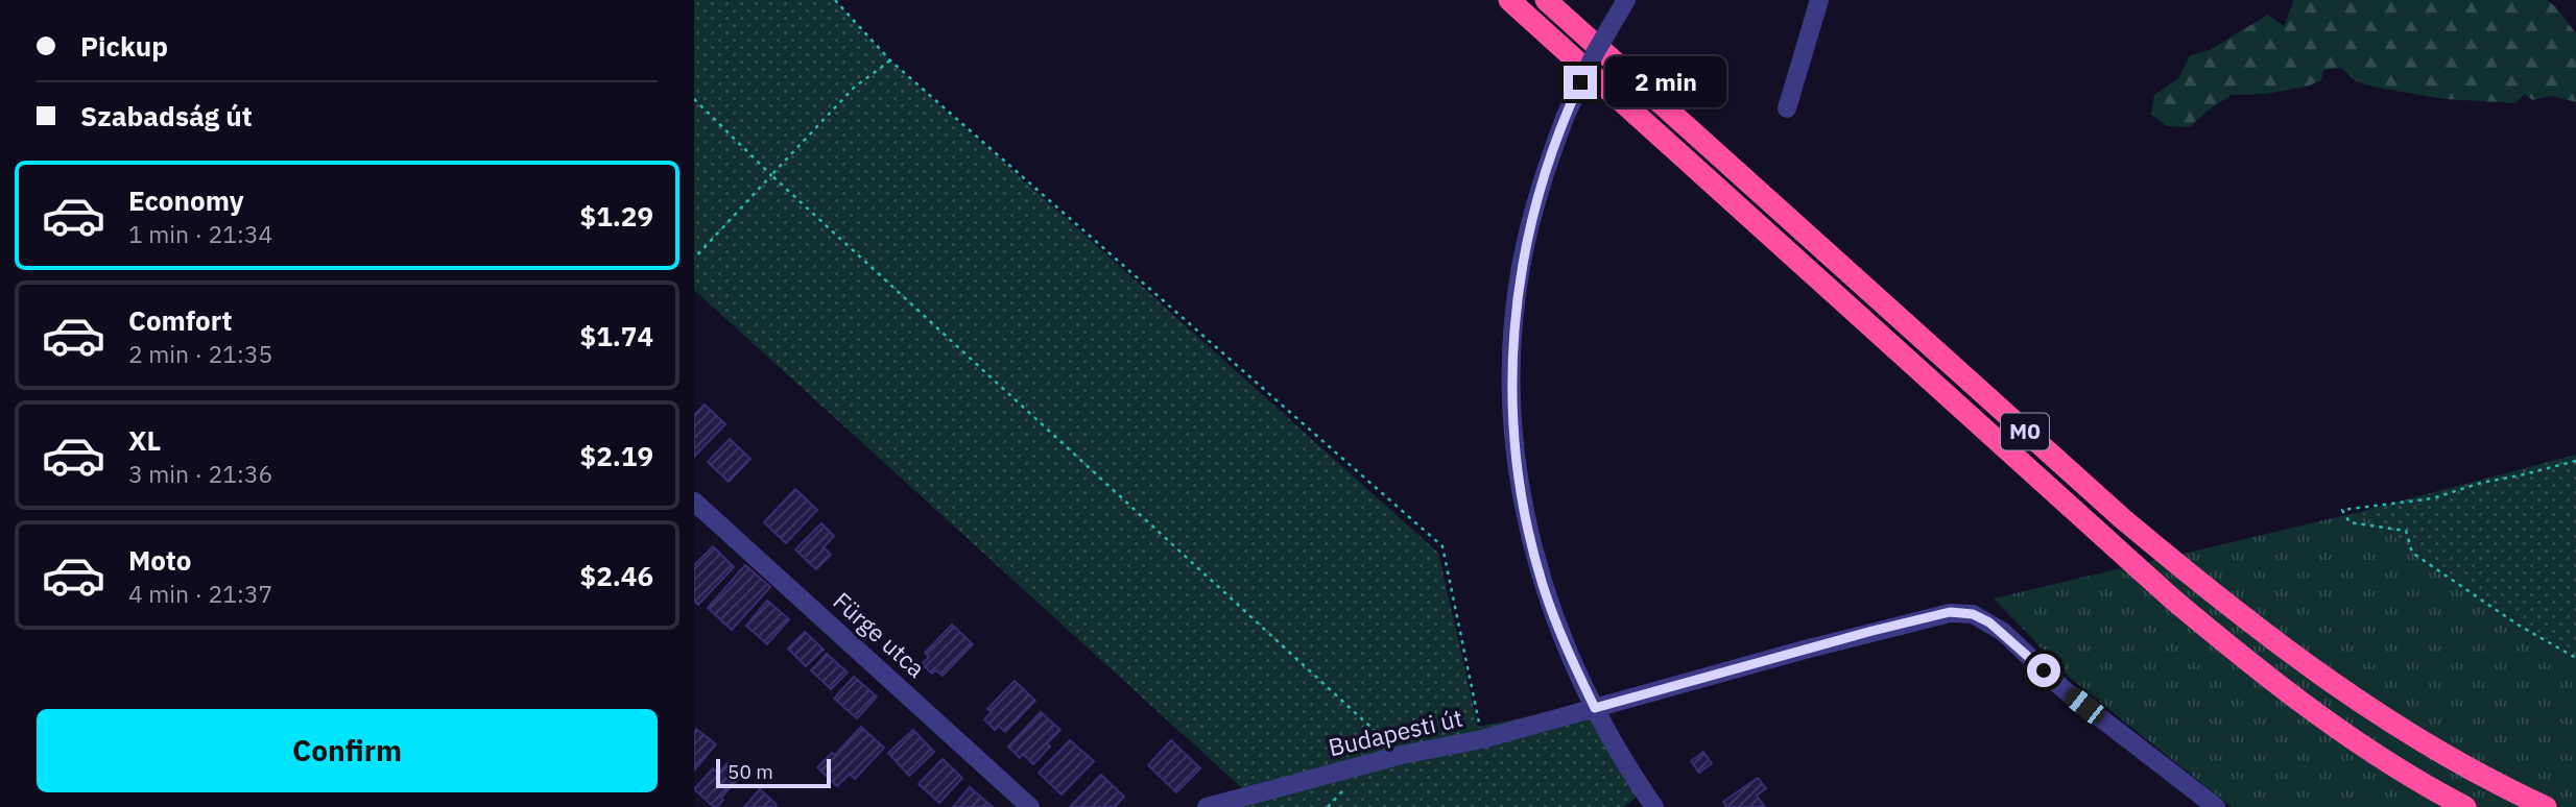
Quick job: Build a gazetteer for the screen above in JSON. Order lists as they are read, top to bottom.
{
  "streets": {
    "highway": ["M0"],
    "street": ["Fürge utca", "Budapesti út"]
  },
  "scale_bar": "50 m",
  "page": {
    "banner": ["Pickup", "Szabadság út"],
    "bubble": "2 min",
    "list": [
      {
        "name": "Economy",
        "note": "1 min · 21:34",
        "value": "$1.29"
      },
      {
        "name": "Comfort",
        "note": "2 min · 21:35",
        "value": "$1.74"
      },
      {
        "name": "XL",
        "note": "3 min · 21:36",
        "value": "$2.19"
      },
      {
        "name": "Moto",
        "note": "4 min · 21:37",
        "value": "$2.46"
      }
    ],
    "buttons": "Confirm",
    "scale": "50 m"
  }
}
